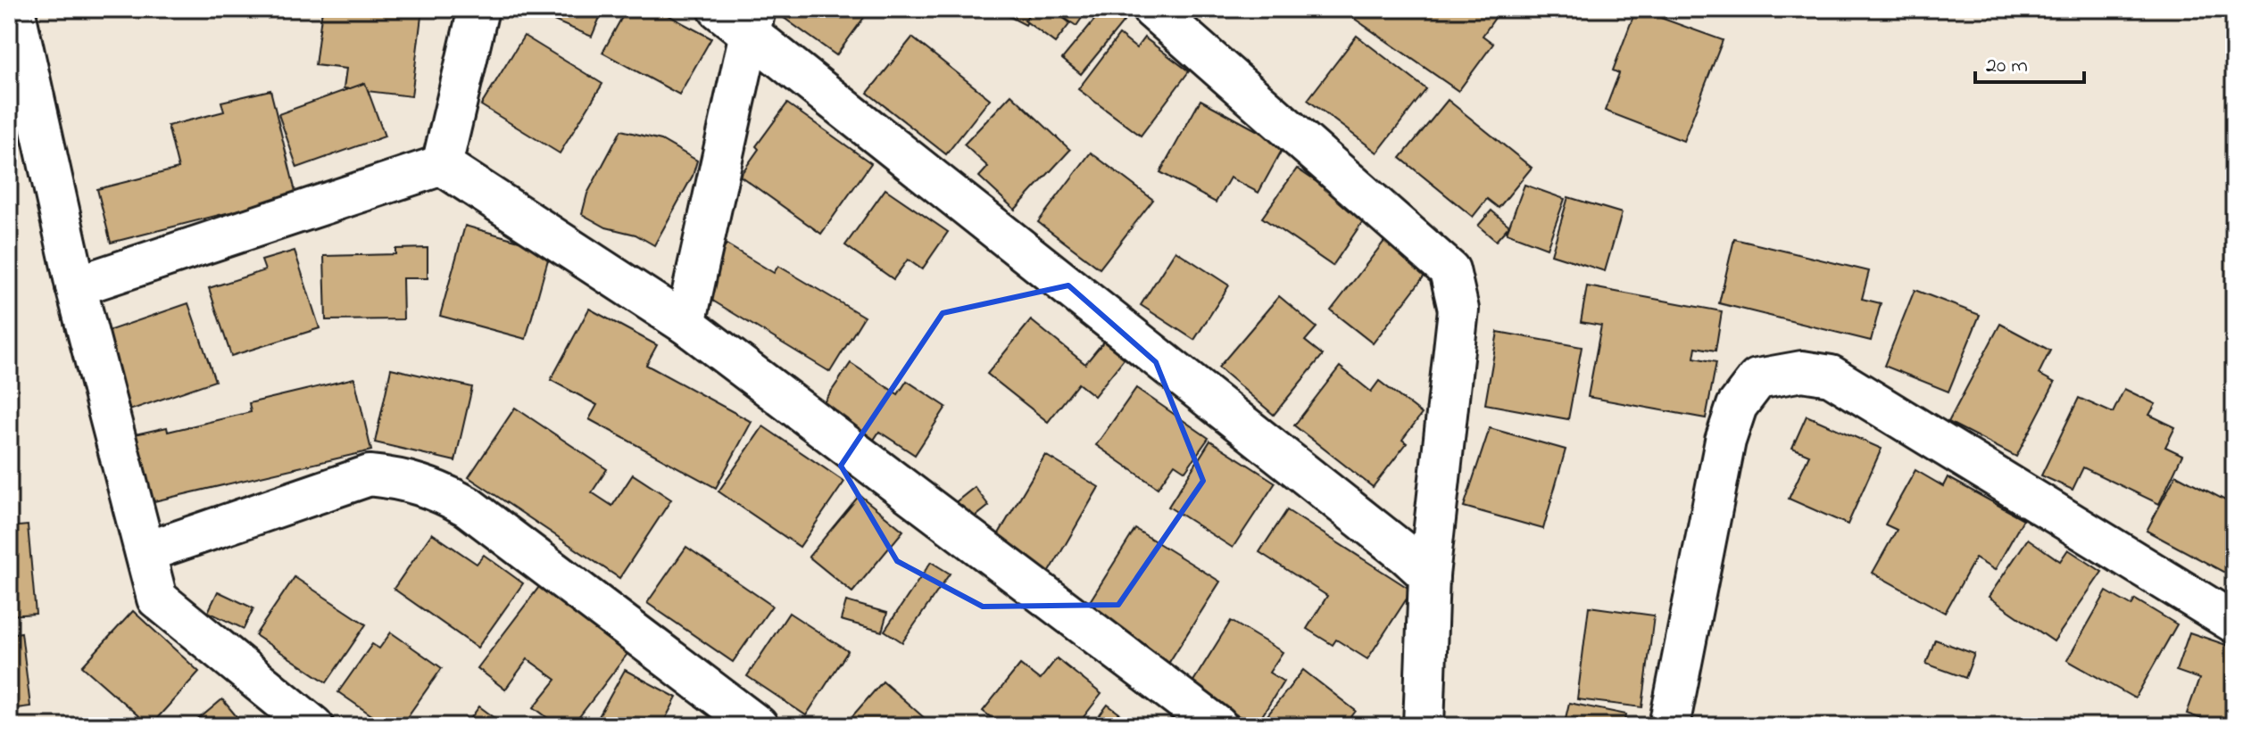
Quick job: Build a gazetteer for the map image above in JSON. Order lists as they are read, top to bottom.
{
  "scale_bar": "20 m"
}
